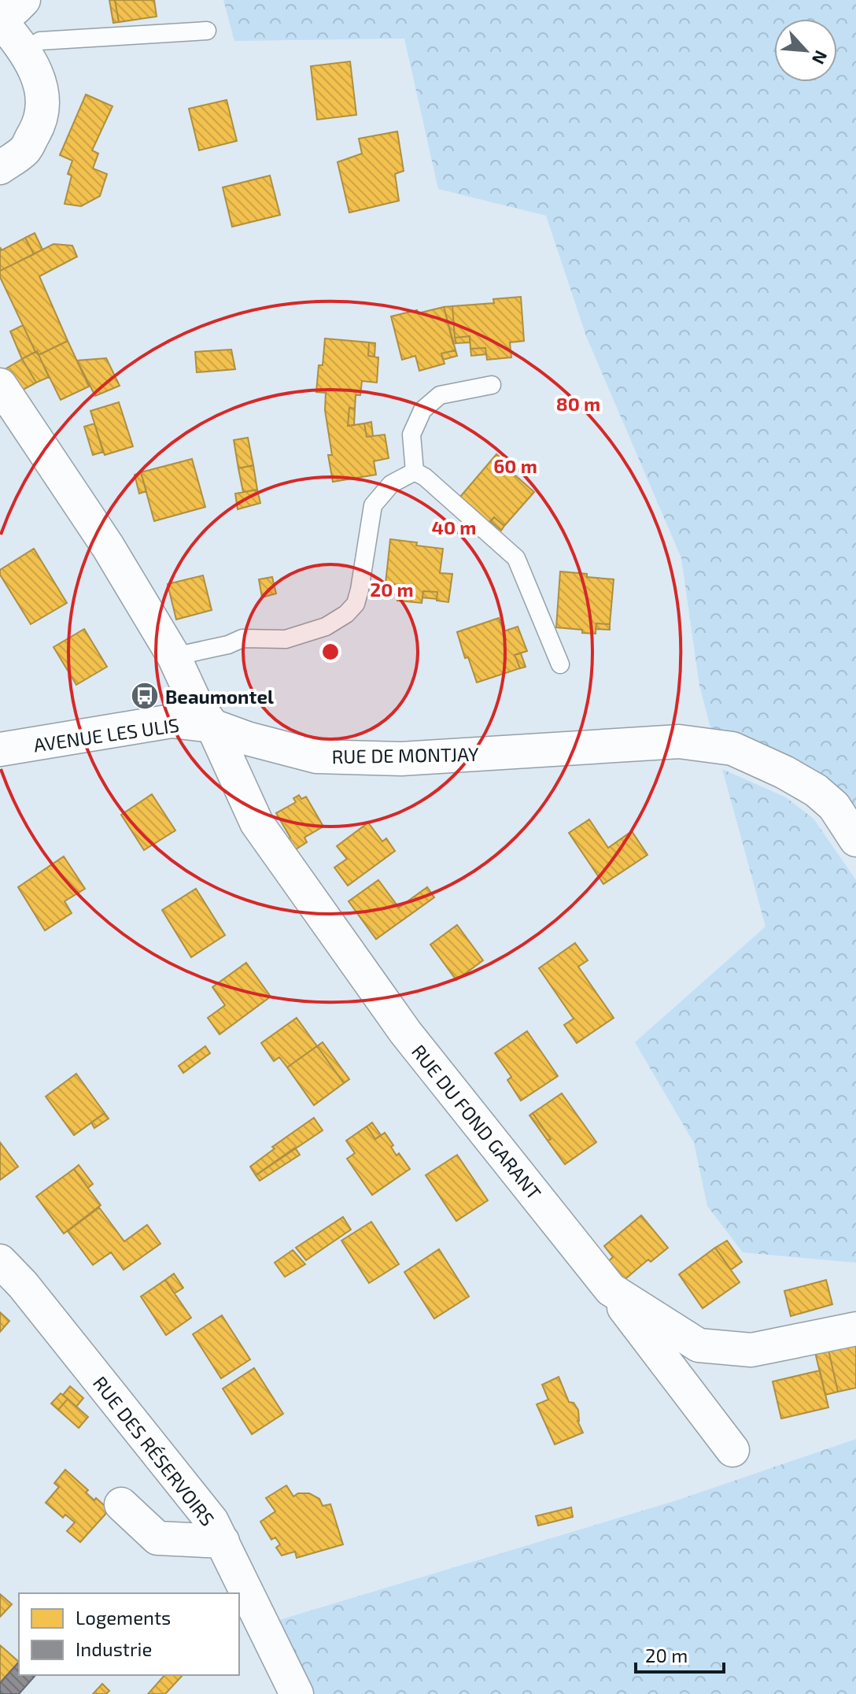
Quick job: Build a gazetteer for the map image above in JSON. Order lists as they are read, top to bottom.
{
  "streets": {
    "street": [
      "AVENUE LES ULIS",
      "RUE DE MONTJAY",
      "RUE DU FOND GARANT",
      "RUE DES RÉSERVOIRS"
    ]
  },
  "crossings": [
    ["AVENUE LES ULIS", "RUE DE MONTJAY"],
    ["AVENUE LES ULIS", "RUE DU FOND GARANT"],
    ["RUE DE MONTJAY", "RUE DU FOND GARANT"]
  ],
  "places": {
    "bus stop": ["Beaumontel"]
  },
  "legend": ["Logements", "Industrie"],
  "scale_bar": "20 m",
  "north": "bottom right",
  "rings": [
    "80 m",
    "60 m",
    "40 m",
    "20 m"
  ]
}
